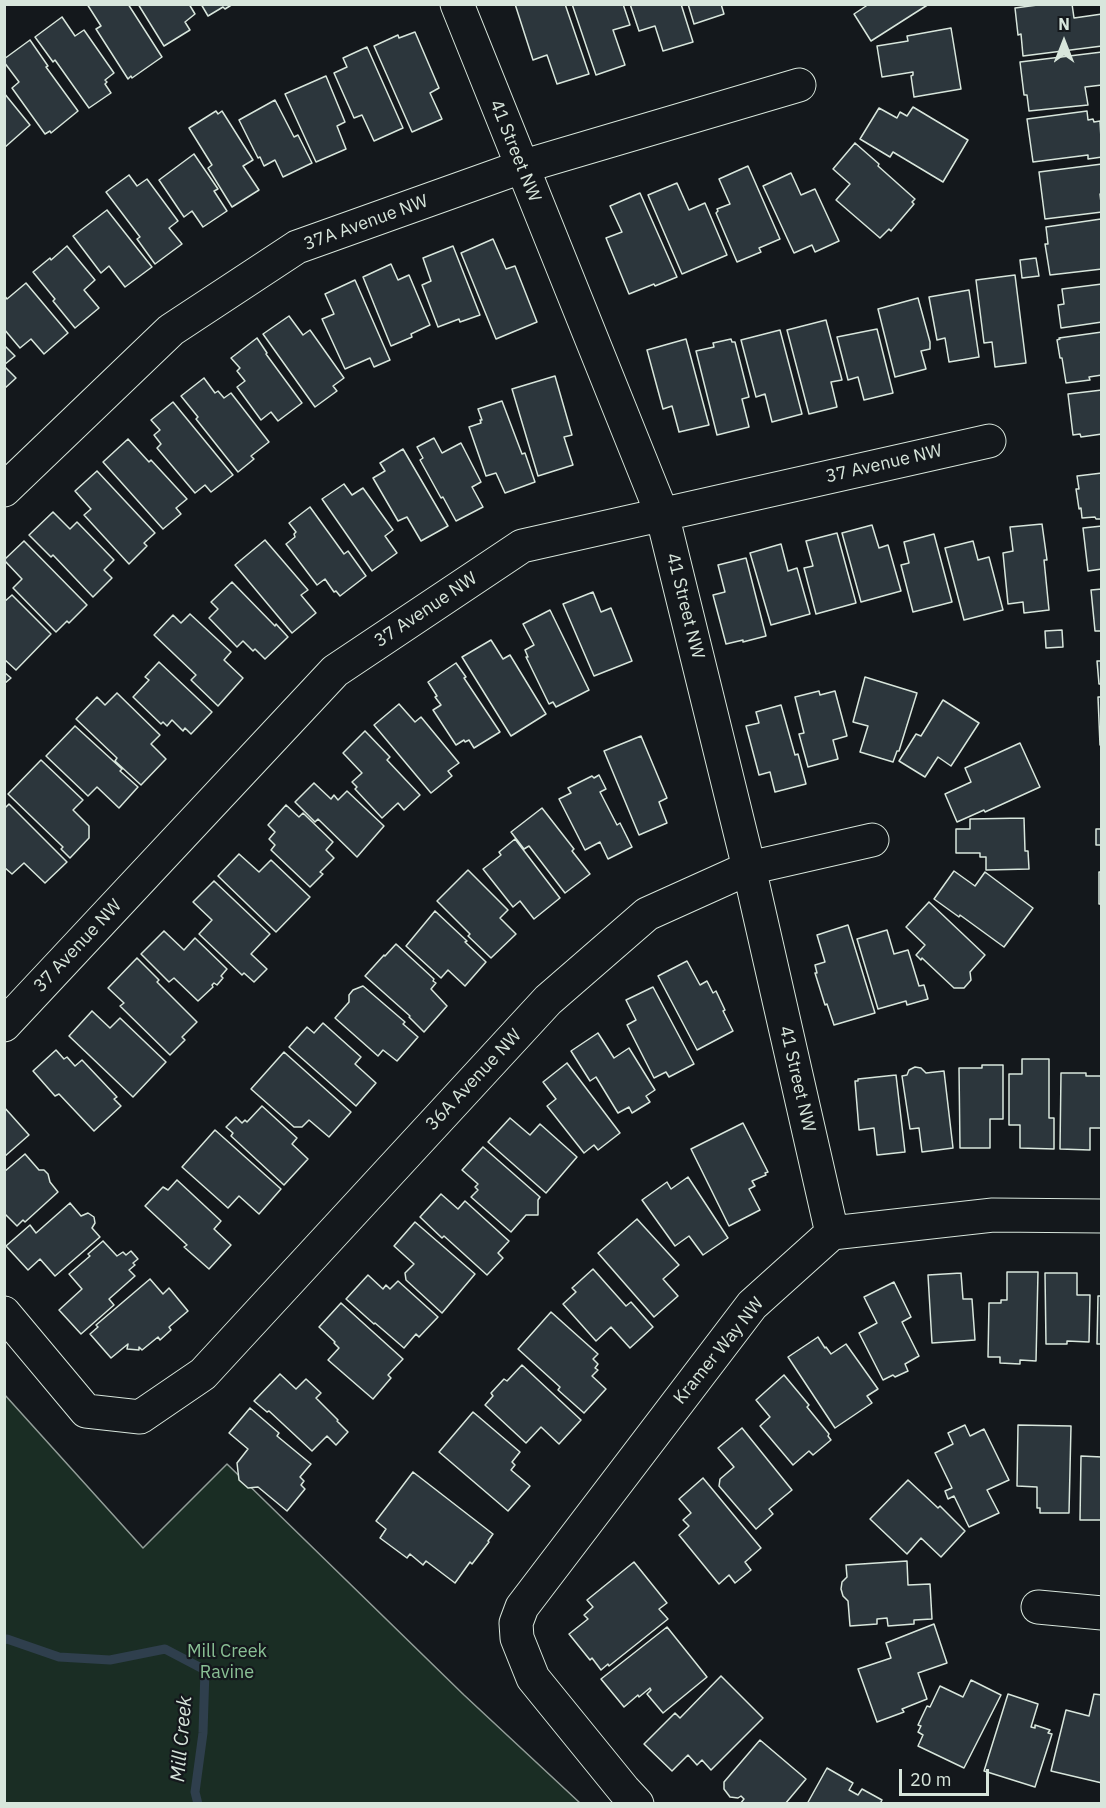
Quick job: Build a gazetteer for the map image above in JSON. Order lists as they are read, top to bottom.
{
  "streets": {
    "street": [
      "41 Street NW",
      "37A Avenue NW",
      "37 Avenue NW",
      "36A Avenue NW",
      "Kramer Way NW"
    ]
  },
  "crossings": [
    ["41 Street NW", "37A Avenue NW"],
    ["41 Street NW", "37 Avenue NW"],
    ["41 Street NW", "36A Avenue NW"],
    ["41 Street NW", "Kramer Way NW"]
  ],
  "water": ["Mill Creek"],
  "parks": ["Mill Creek Ravine"],
  "scale_bar": "20 m",
  "north": "top"
}
